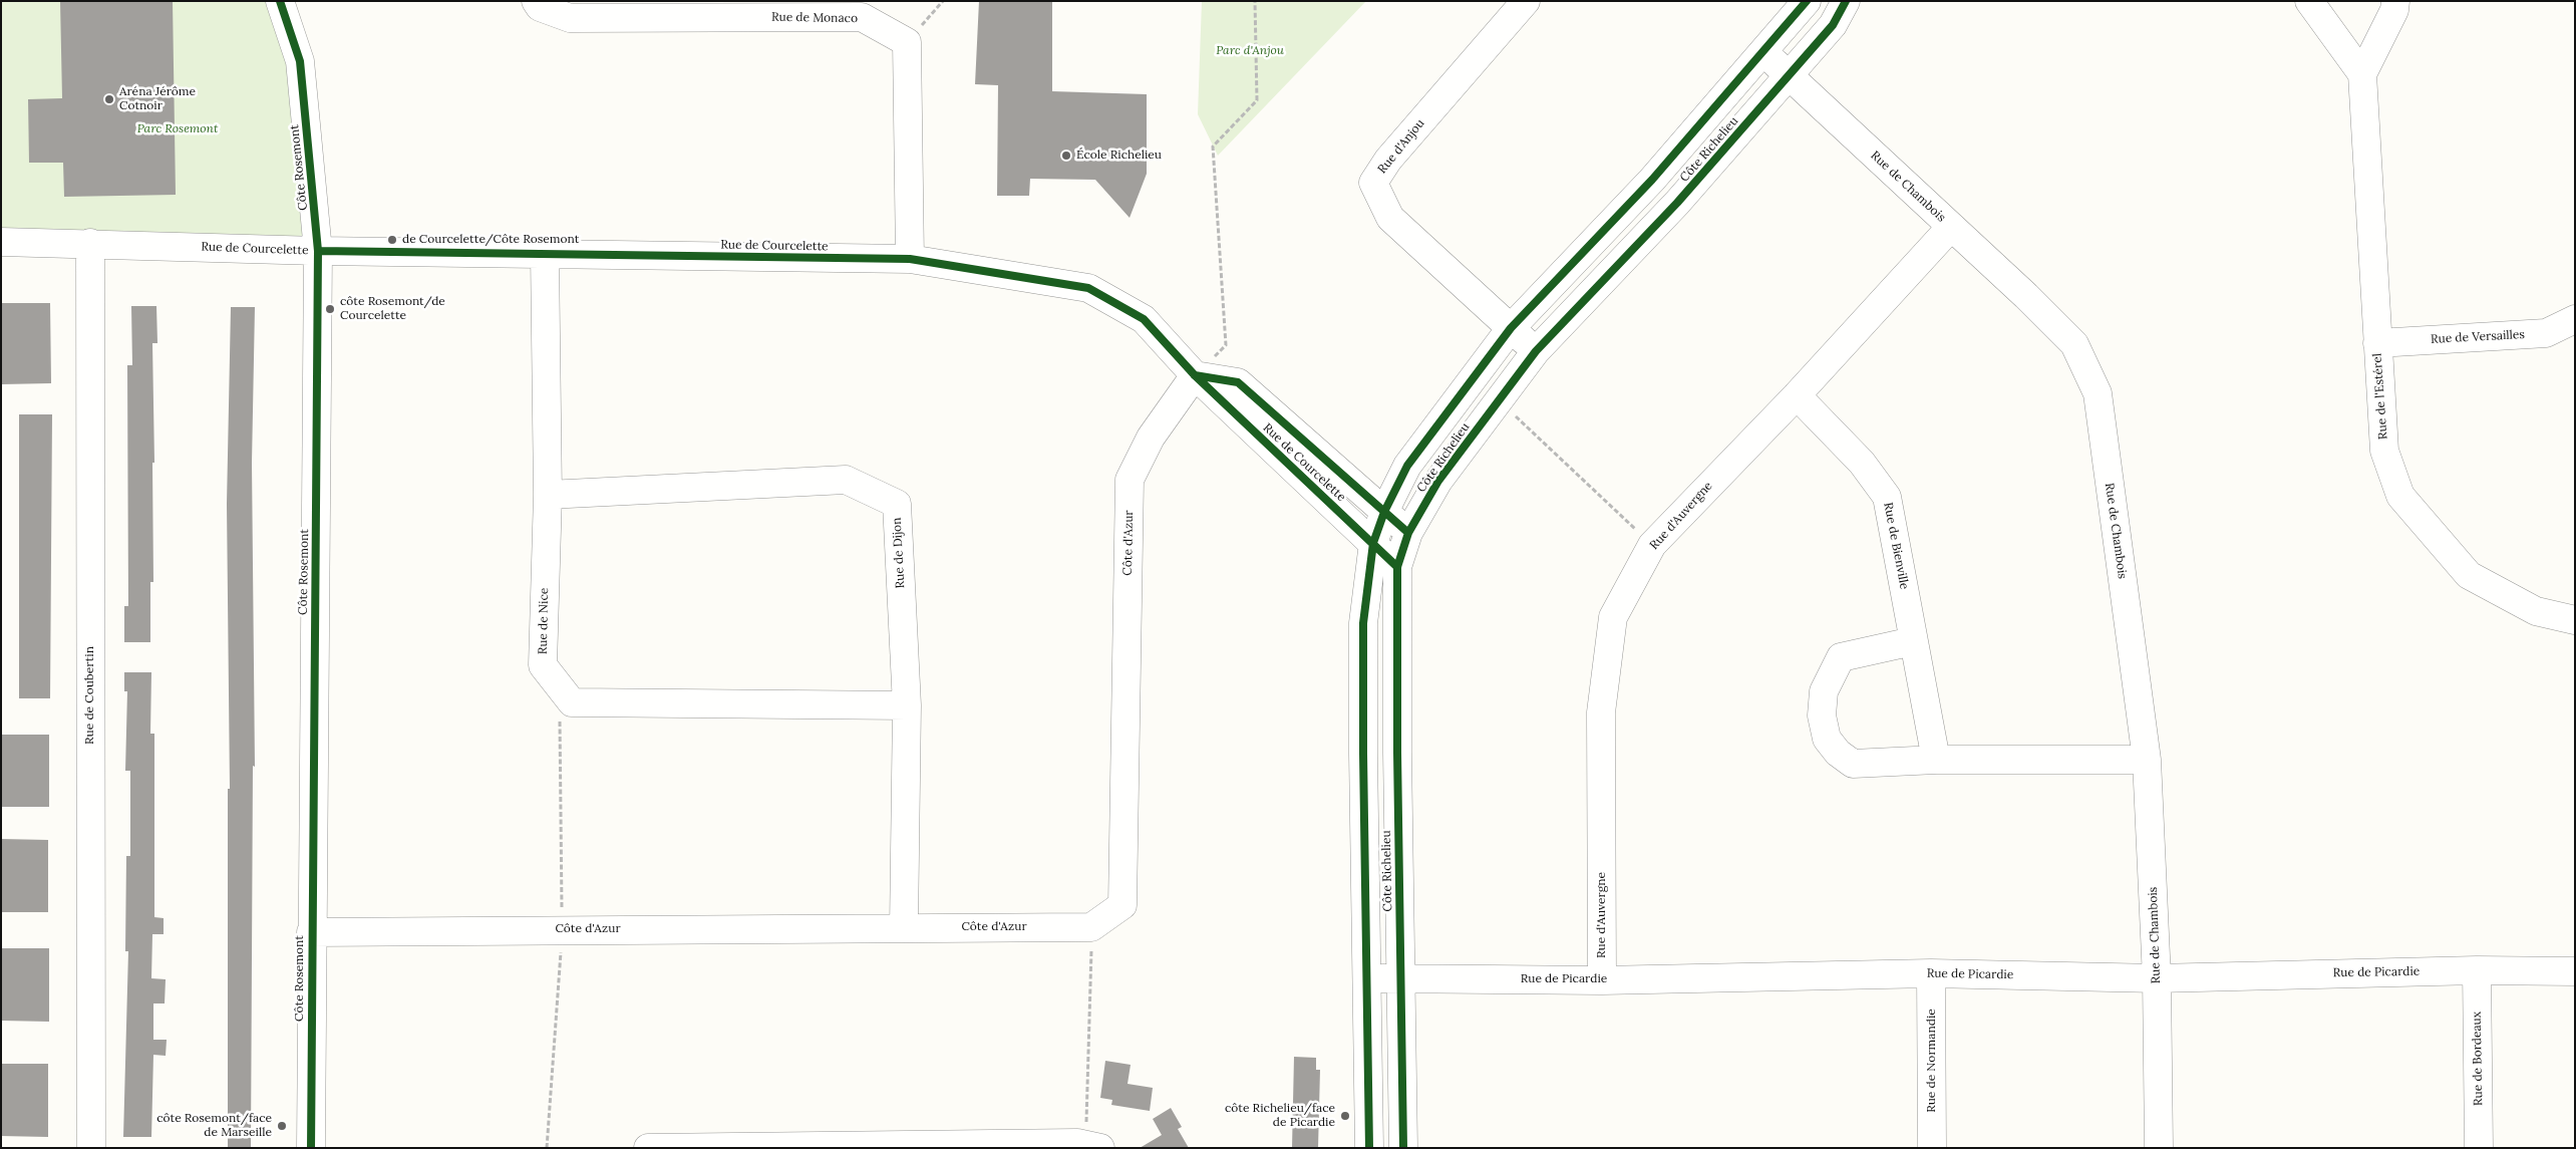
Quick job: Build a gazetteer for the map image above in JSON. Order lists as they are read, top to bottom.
{
  "streets": {
    "street": [
      "Rue de Monaco",
      "Rue d'Anjou",
      "Côte Richelieu",
      "Côte Rosemont",
      "Rue de Chambois",
      "Rue de Courcelette",
      "Rue de Versailles",
      "Rue de l'Estérel",
      "Rue d'Auvergne",
      "Côte d'Azur",
      "Rue de Bienville",
      "Rue de Dijon",
      "Rue de Nice",
      "Rue de Coubertin",
      "Rue de Picardie",
      "Rue de Bordeaux",
      "Rue de Normandie"
    ]
  },
  "crossings": [
    ["Rue d'Anjou", "Côte Richelieu"],
    ["Côte Richelieu", "Rue de Chambois"],
    ["Côte Richelieu", "Rue de Courcelette"],
    ["Côte Richelieu", "Rue de Picardie"],
    ["Côte Rosemont", "Rue de Courcelette"],
    ["Côte Rosemont", "Côte d'Azur"],
    ["Rue de Chambois", "Rue d'Auvergne"],
    ["Rue de Chambois", "Rue de Picardie"],
    ["Rue de Courcelette", "Côte d'Azur"],
    ["Rue de Courcelette", "Rue de Nice"],
    ["Rue de Courcelette", "Rue de Coubertin"],
    ["Rue de Versailles", "Rue de l'Estérel"],
    ["Rue d'Auvergne", "Rue de Bienville"],
    ["Rue d'Auvergne", "Rue de Picardie"],
    ["Côte d'Azur", "Rue de Dijon"],
    ["Rue de Dijon", "Rue de Nice"],
    ["Rue de Picardie", "Rue de Bordeaux"],
    ["Rue de Picardie", "Rue de Normandie"]
  ],
  "parks": ["Parc d'Anjou", "Parc Rosemont"],
  "places": [
    "Aréna Jérôme Cotnoir",
    "École Richelieu",
    "de Courcelette/Côte Rosemont",
    "côte Rosemont/de Courcelette",
    "côte Richelieu/face de Picardie",
    "côte Rosemont/face de Marseille"
  ]
}
